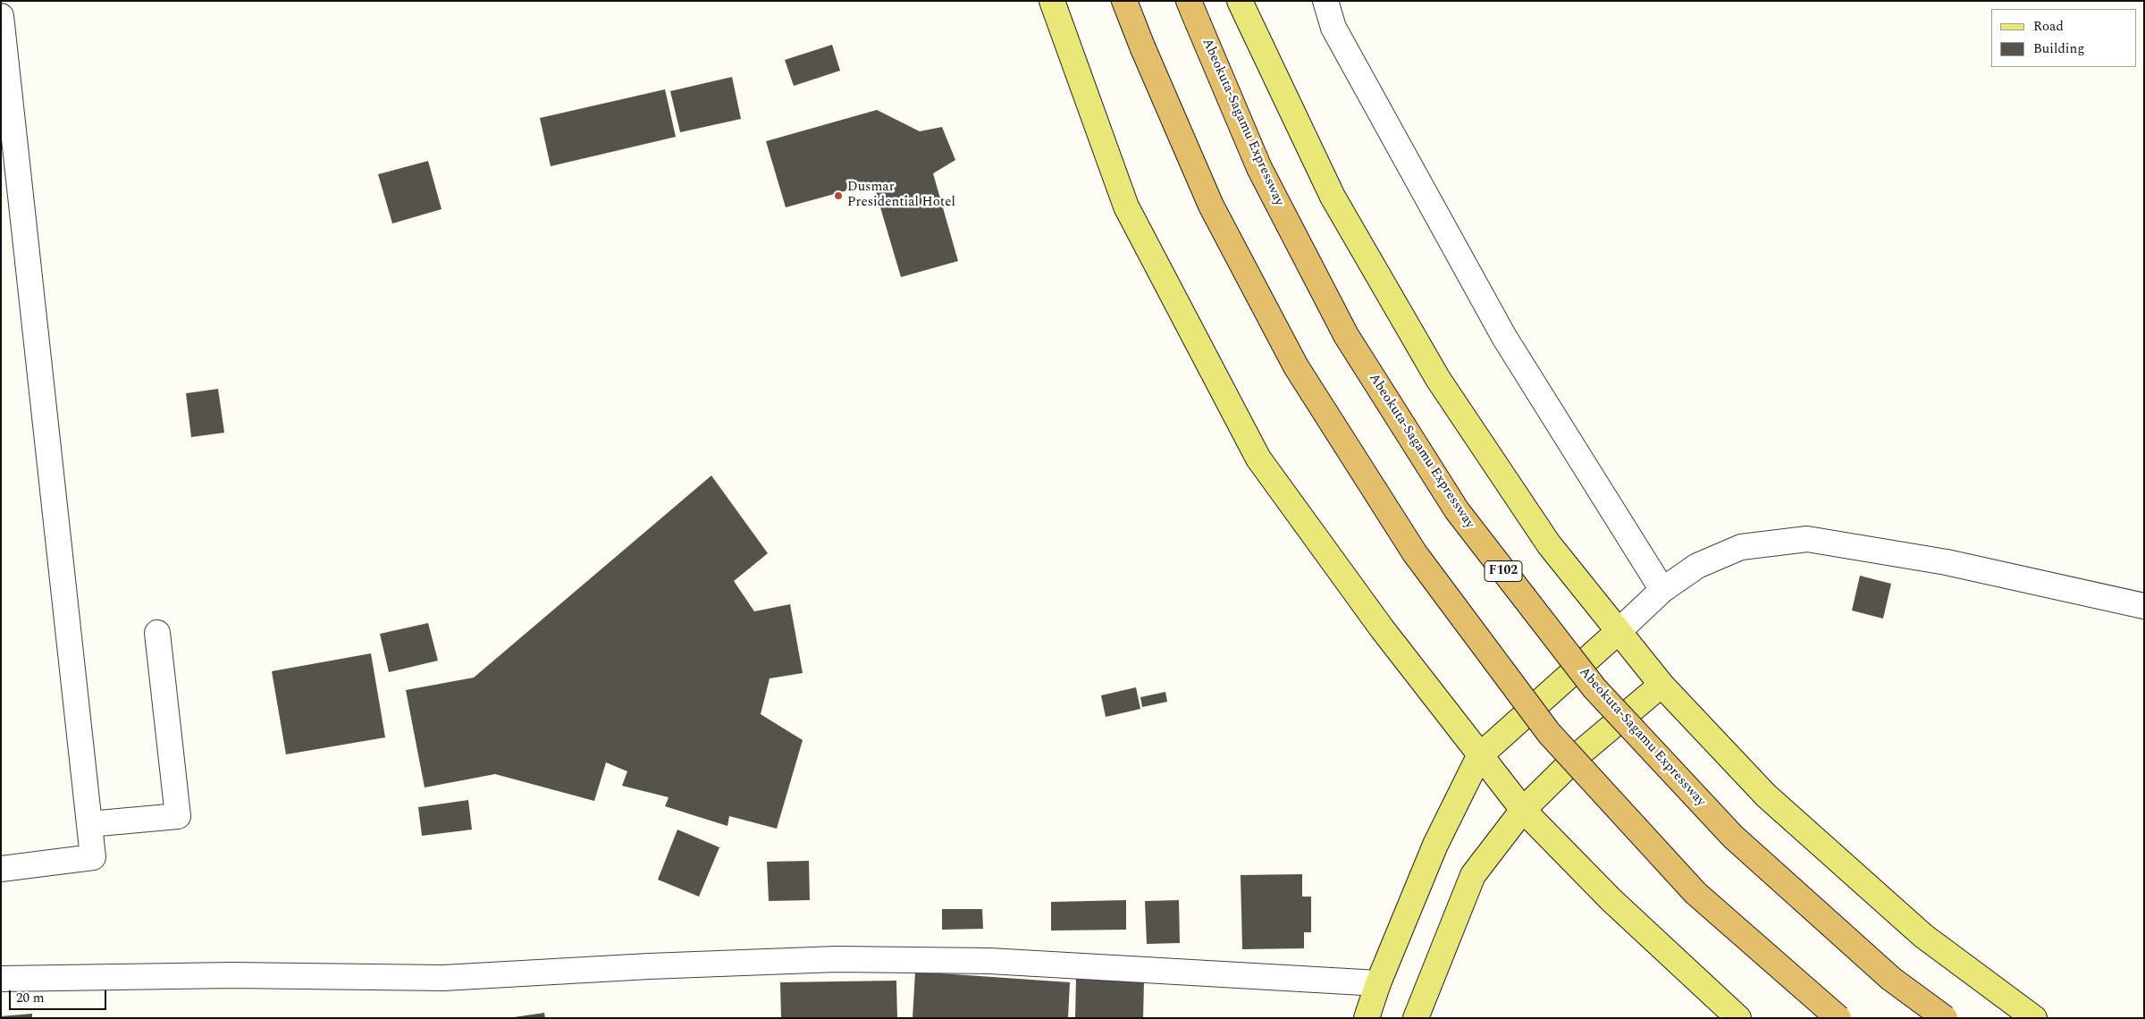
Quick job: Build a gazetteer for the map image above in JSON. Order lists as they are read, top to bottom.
{
  "streets": {
    "highway": ["Abeokuta-Sagamu Expressway", "F102"]
  },
  "places": ["Dusmar Presidential Hotel"],
  "legend": ["Road", "Building"],
  "scale_bar": "20 m"
}
